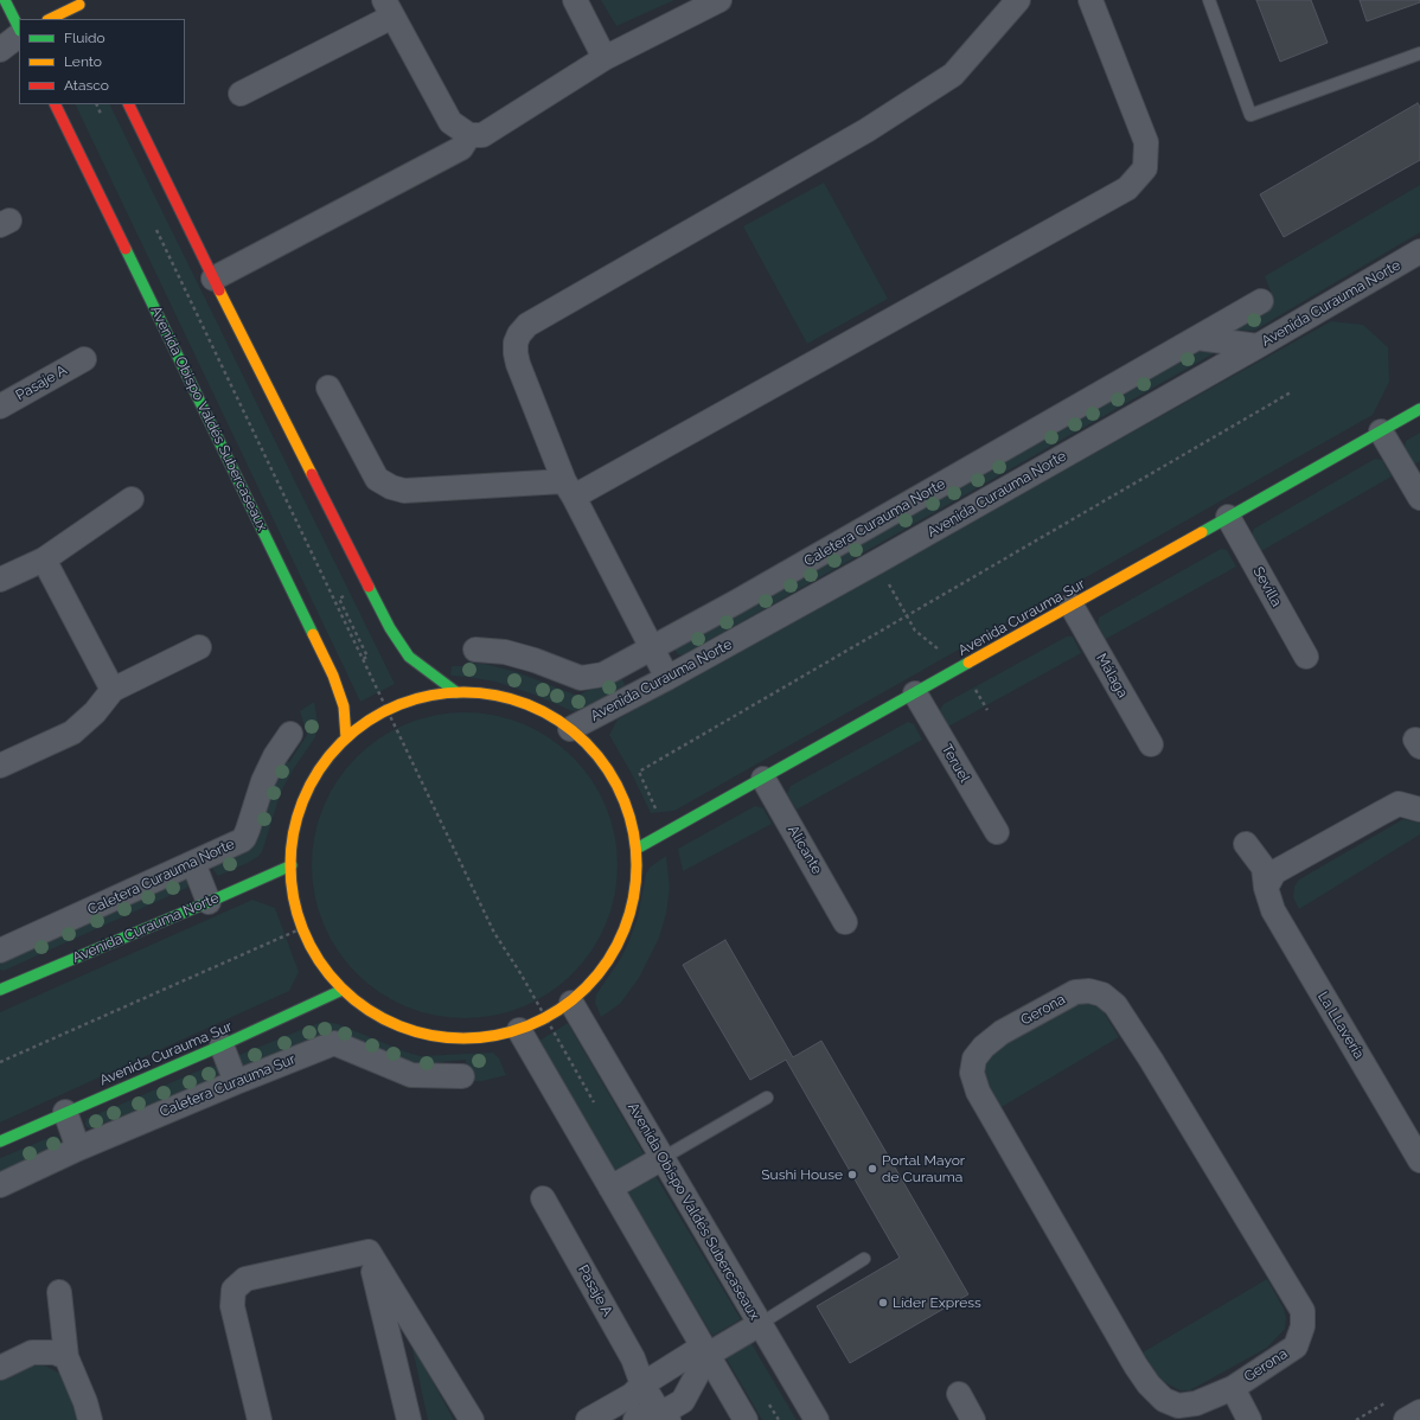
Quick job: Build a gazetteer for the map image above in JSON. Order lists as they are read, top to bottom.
{
  "streets": {
    "street": [
      "Avenida Curauma Norte",
      "Pasaje A",
      "Avenida Obispo Valdés Subercaseaux",
      "Caletera Curauma Norte",
      "Sevilla",
      "Avenida Curauma Sur",
      "Málaga",
      "Teruel",
      "Alicante",
      "Gerona",
      "La LLavería",
      "Caletera Curauma Sur"
    ]
  },
  "crossings": [
    ["Sevilla", "Avenida Curauma Sur"],
    ["Avenida Curauma Sur", "Málaga"],
    ["Avenida Curauma Sur", "Teruel"],
    ["Avenida Curauma Sur", "Alicante"]
  ],
  "places": ["Portal Mayor de Curauma", "Sushi House", "Líder Express"],
  "legend": ["Fluido", "Lento", "Atasco"]
}
